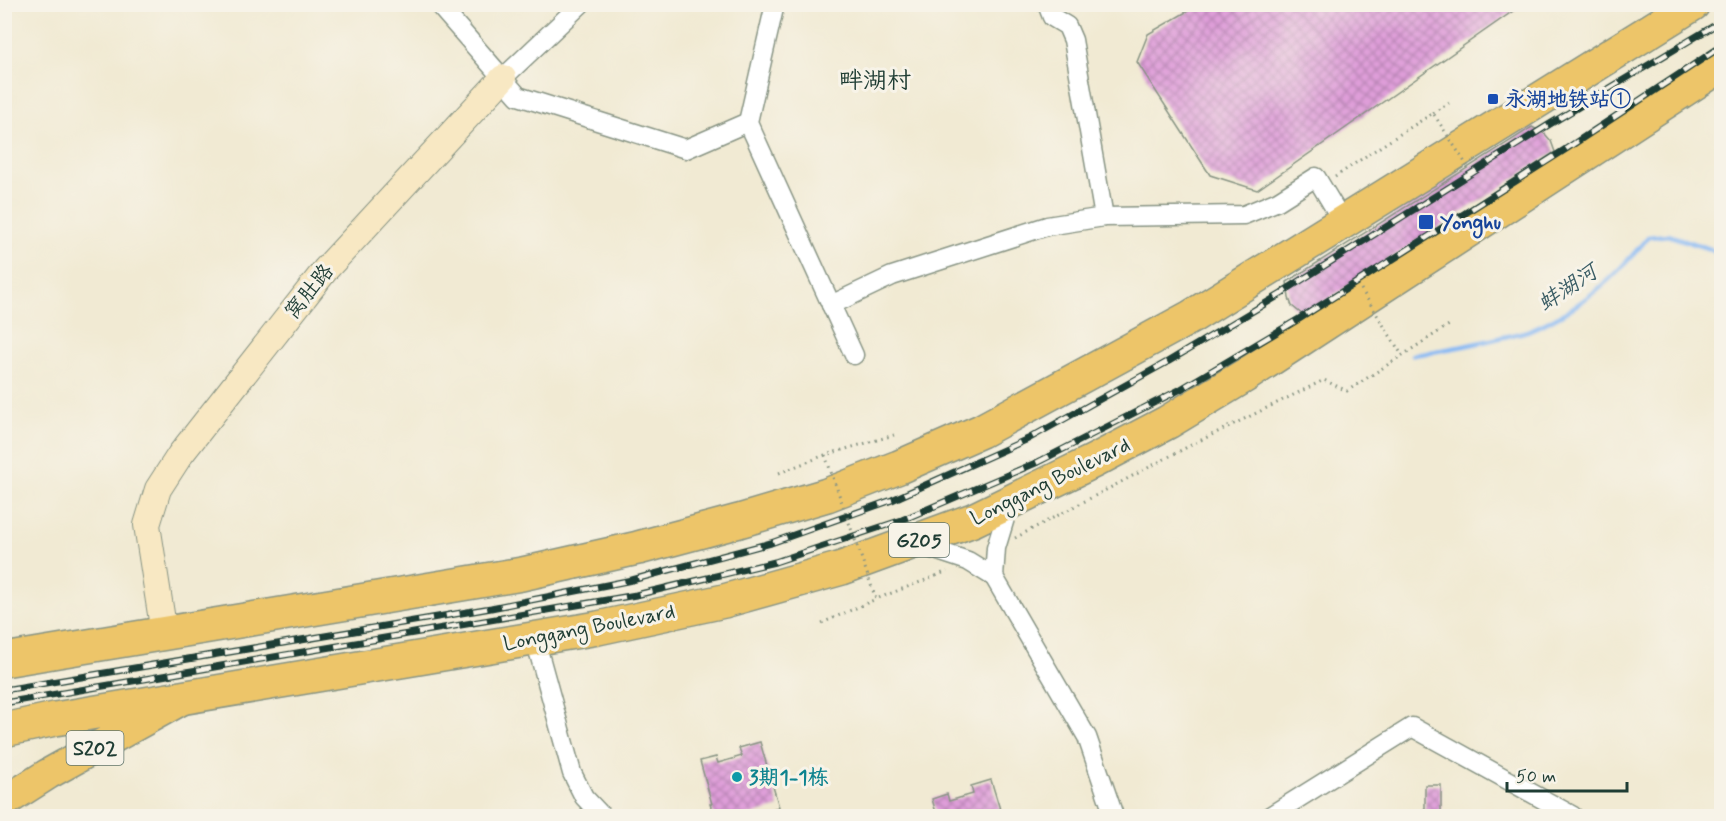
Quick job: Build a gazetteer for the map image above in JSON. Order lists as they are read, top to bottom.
{
  "streets": {
    "highway": ["Longgang Boulevard", "G205"],
    "main road": ["S202"],
    "street": ["窝肚路"]
  },
  "crossings": [
    ["Longgang Boulevard", "S202"]
  ],
  "districts": ["畔湖村"],
  "water": ["蚌湖河"],
  "places": {
    "transit": ["永湖地铁站①", "Yonghu"],
    "other": ["3期1-1栋"]
  },
  "scale_bar": "50 m"
}
